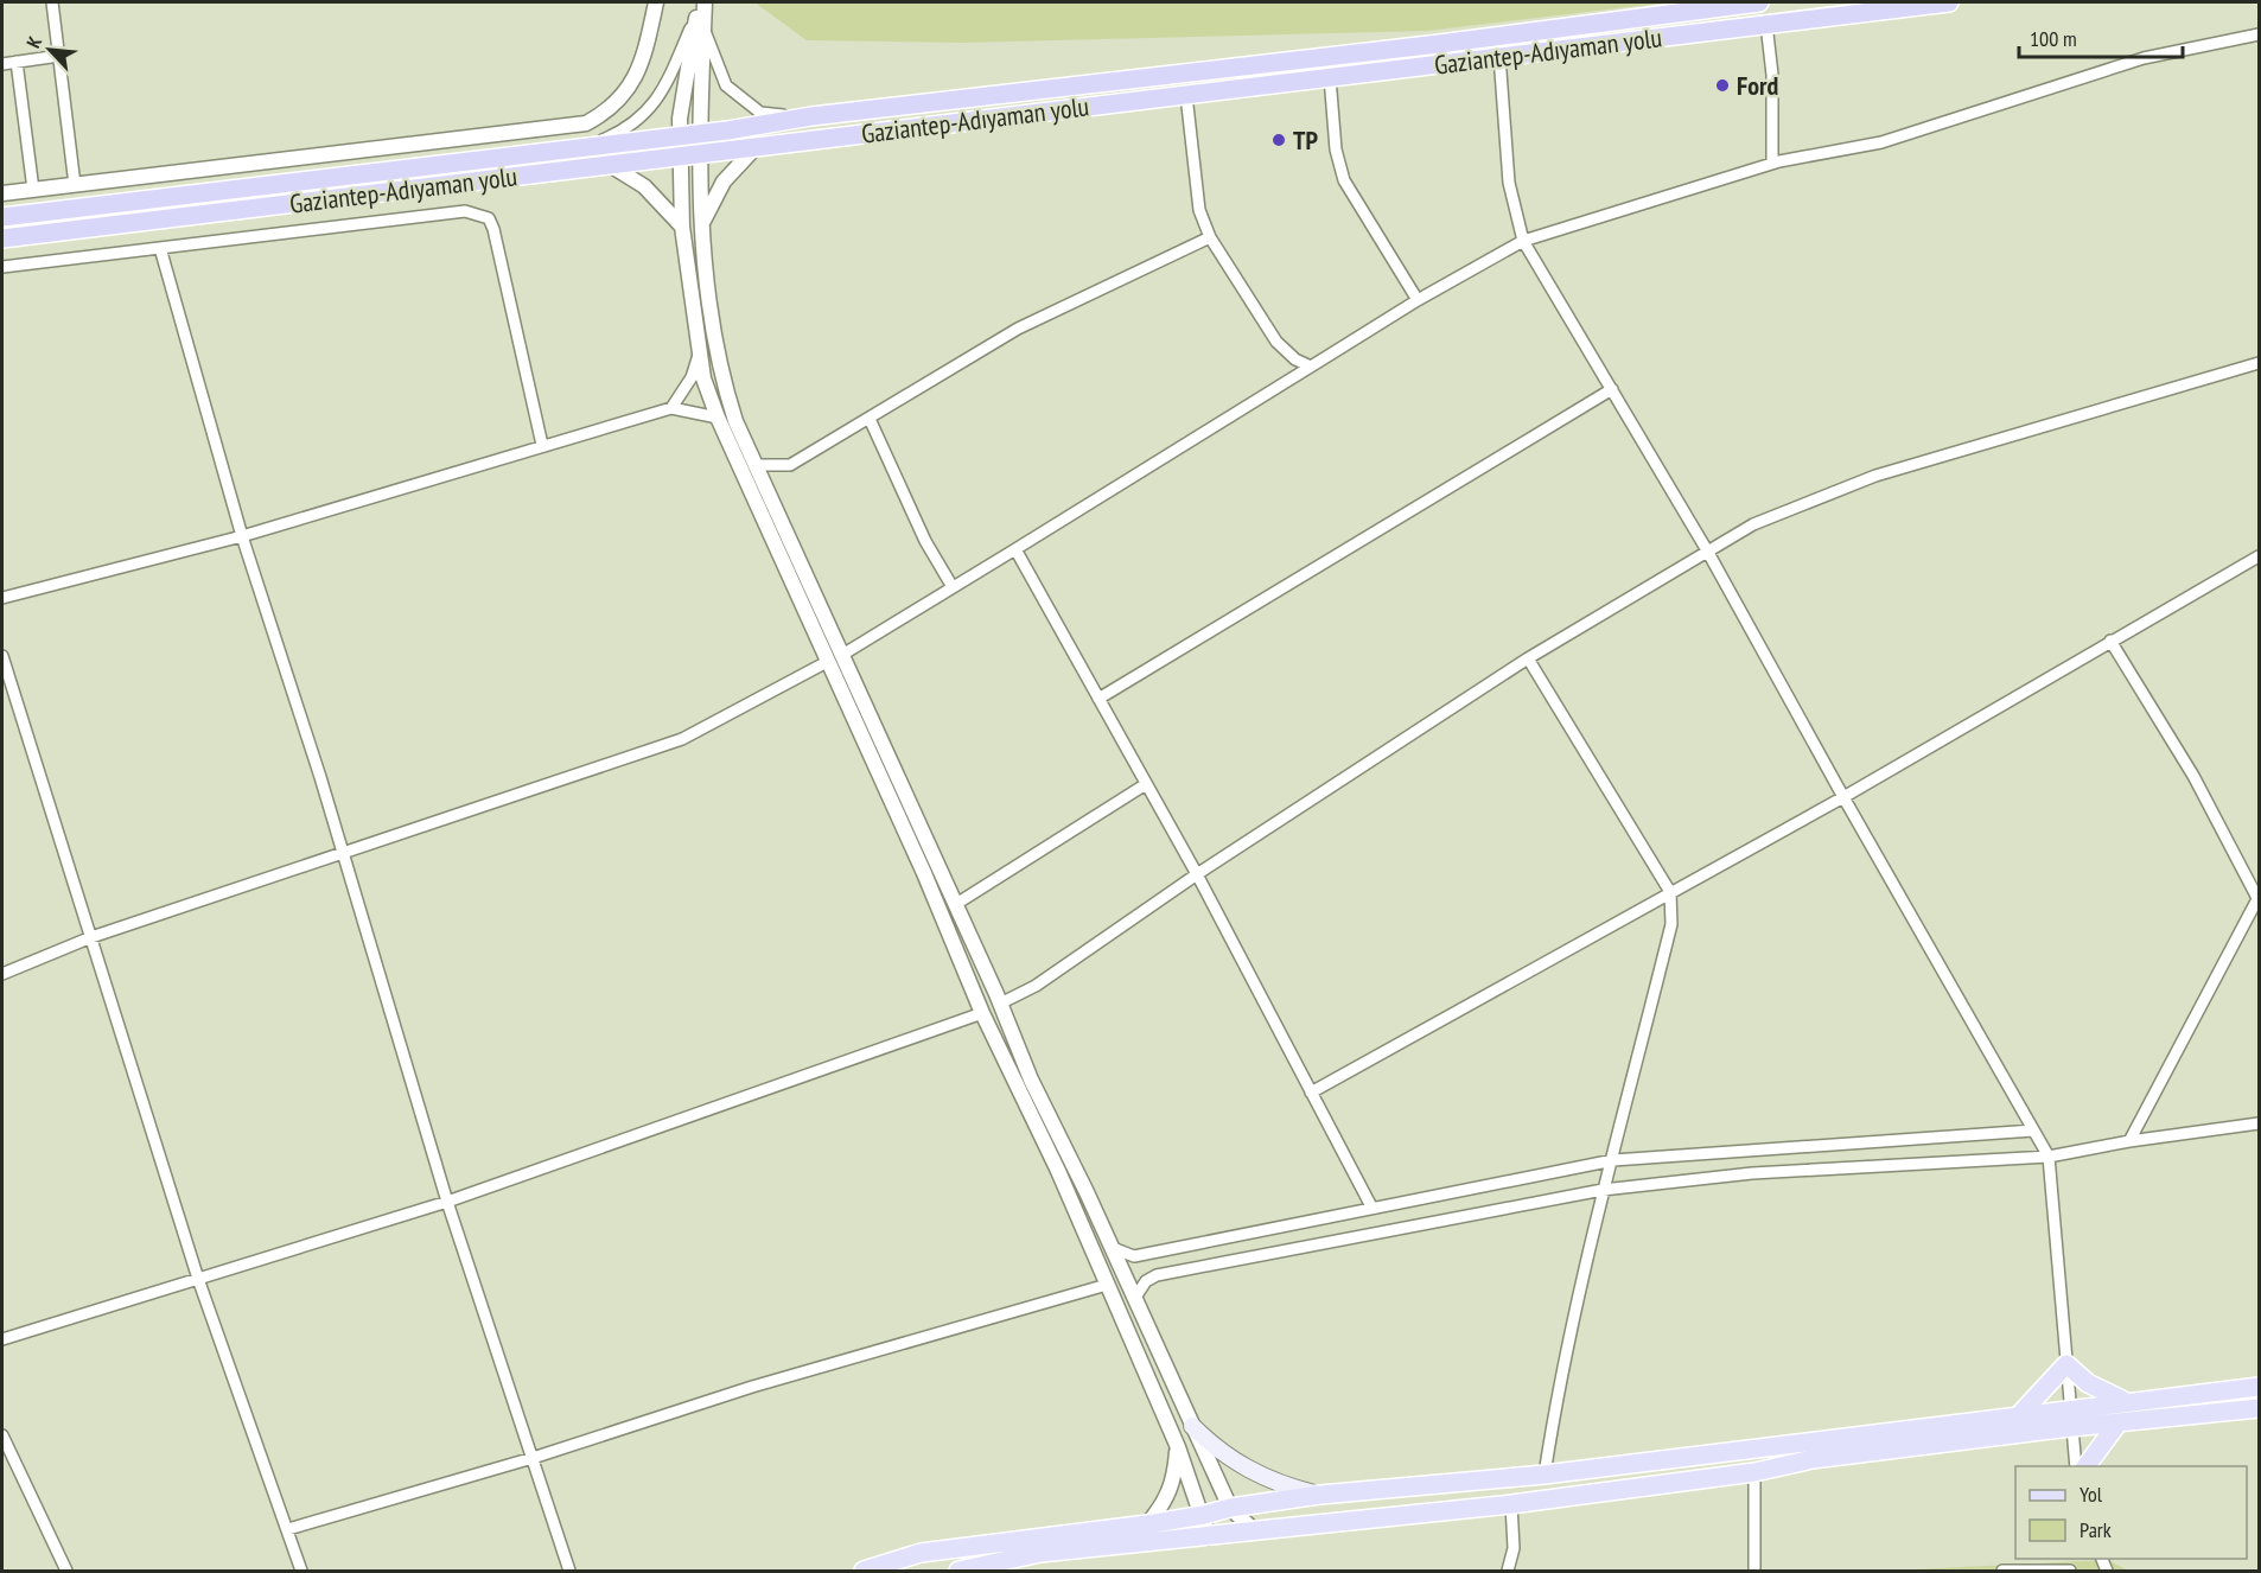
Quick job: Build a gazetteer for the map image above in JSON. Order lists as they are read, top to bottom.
{
  "streets": {
    "highway": ["Gaziantep-Adıyaman yolu"]
  },
  "places": ["Ford", "TP"],
  "legend": ["Yol", "Park"],
  "scale_bar": "100 m",
  "north": "top left"
}
